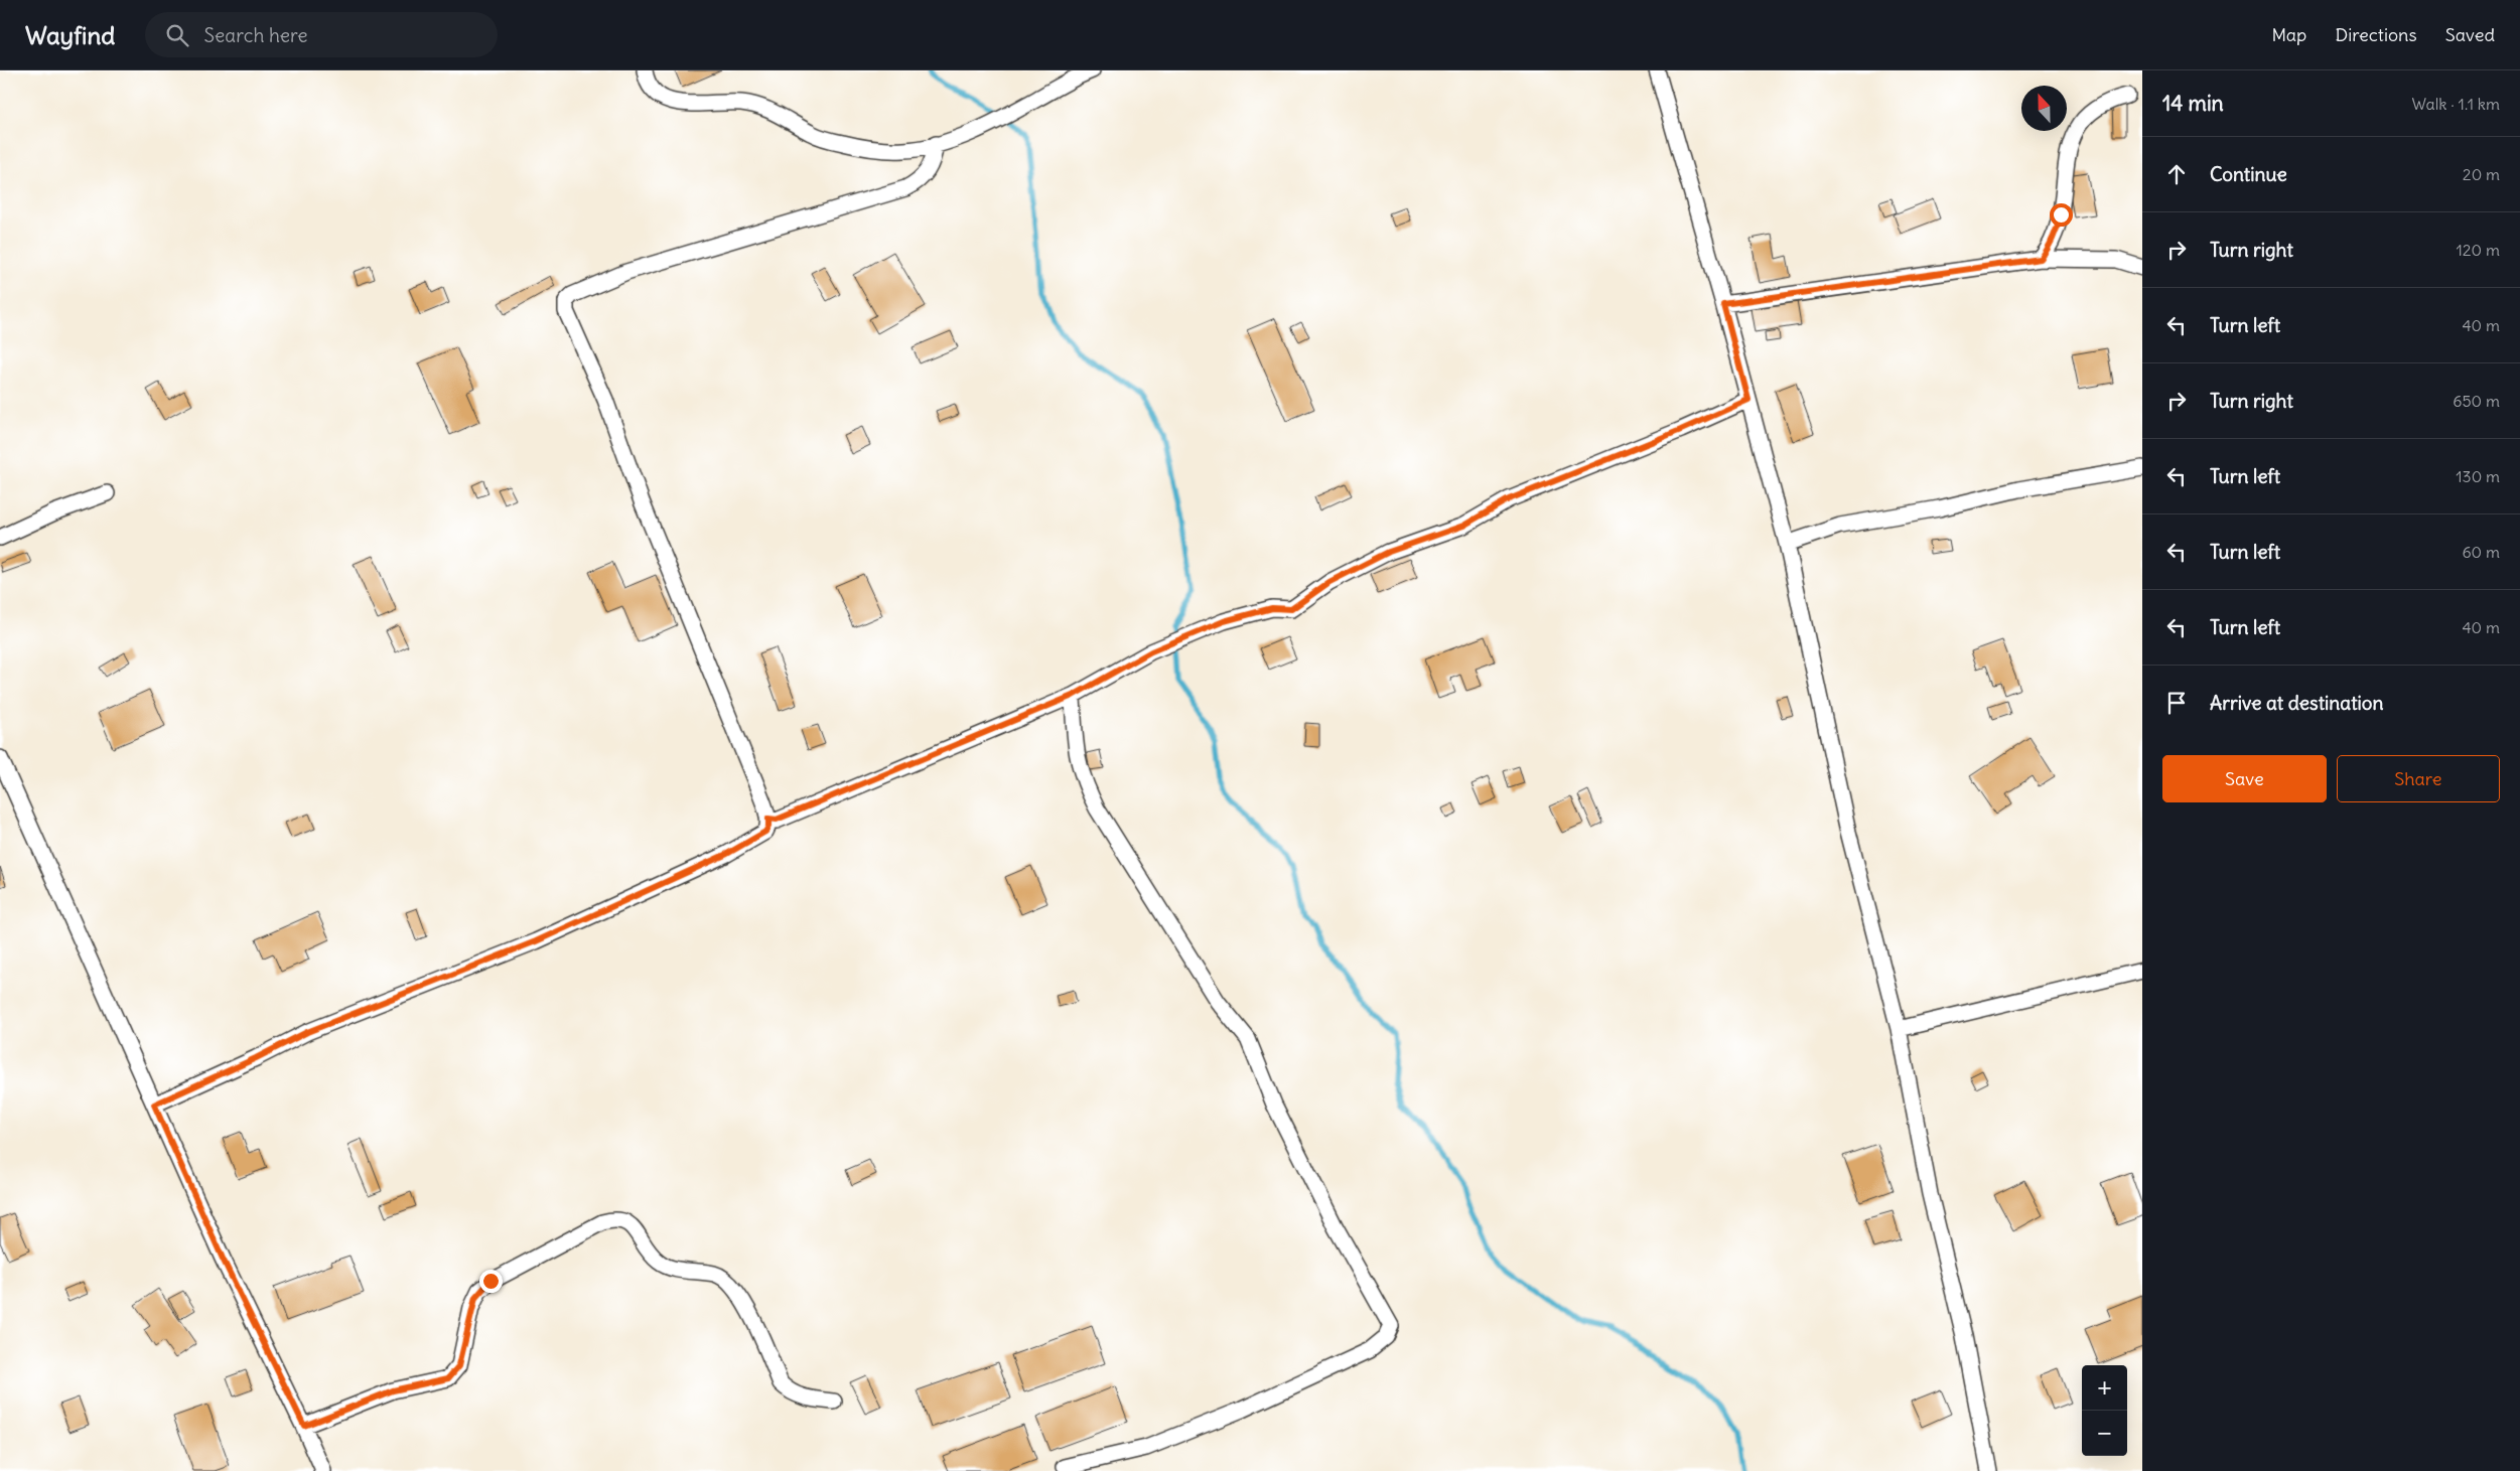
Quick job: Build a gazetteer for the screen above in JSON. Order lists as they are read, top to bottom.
{
  "north": "top",
  "page": {
    "header": "Wayfind",
    "search": "Search here",
    "nav": ["Map", "Directions", "Saved"],
    "heading": ["14 min", "Walk · 1.1 km"],
    "list": [
      ["Continue", "20 m"],
      ["Turn right", "120 m"],
      ["Turn left", "40 m"],
      ["Turn right", "650 m"],
      ["Turn left", "130 m"],
      ["Turn left", "60 m"],
      ["Turn left", "40 m"],
      "Arrive at destination"
    ],
    "buttons": ["Save", "Share"],
    "map_buttons": ["+", "−"]
  }
}
